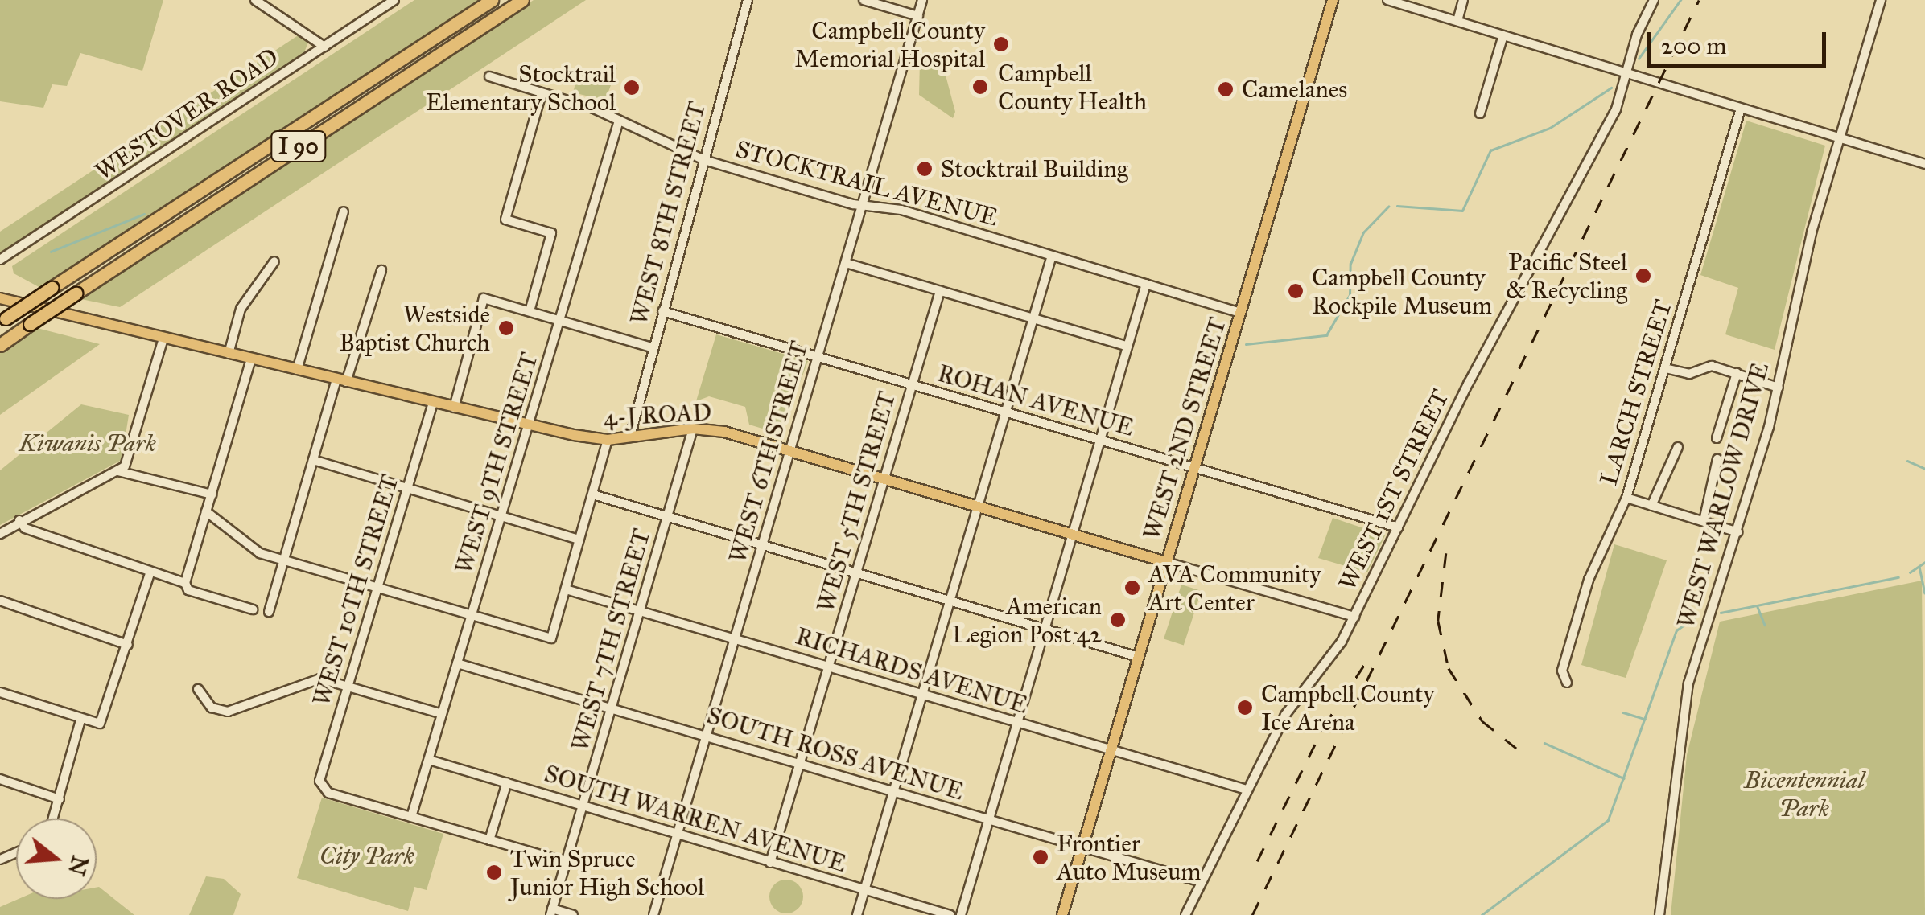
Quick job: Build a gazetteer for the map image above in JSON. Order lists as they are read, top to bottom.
{
  "streets": {
    "highway": ["I 90"],
    "main road": ["4-J ROAD", "WEST 2ND STREET"],
    "street": [
      "WESTOVER ROAD",
      "STOCKTRAIL AVENUE",
      "WEST 8TH STREET",
      "LARCH STREET",
      "ROHAN AVENUE",
      "WEST 6TH STREET",
      "WEST 9TH STREET",
      "WEST 1ST STREET",
      "WEST WARLOW DRIVE",
      "WEST 5TH STREET",
      "WEST 10TH STREET",
      "WEST 7TH STREET",
      "RICHARDS AVENUE",
      "SOUTH ROSS AVENUE",
      "SOUTH WARREN AVENUE"
    ]
  },
  "crossings": [
    ["STOCKTRAIL AVENUE", "WEST 8TH STREET"],
    ["STOCKTRAIL AVENUE", "WEST 2ND STREET"],
    ["STOCKTRAIL AVENUE", "WEST 6TH STREET"],
    ["STOCKTRAIL AVENUE", "WEST 9TH STREET"],
    ["WEST 8TH STREET", "ROHAN AVENUE"],
    ["WEST 8TH STREET", "4-J ROAD"],
    ["ROHAN AVENUE", "WEST 2ND STREET"],
    ["ROHAN AVENUE", "WEST 6TH STREET"],
    ["ROHAN AVENUE", "WEST 1ST STREET"],
    ["ROHAN AVENUE", "WEST 5TH STREET"],
    ["4-J ROAD", "WEST 2ND STREET"],
    ["4-J ROAD", "WEST 6TH STREET"],
    ["4-J ROAD", "WEST 9TH STREET"],
    ["4-J ROAD", "WEST 1ST STREET"],
    ["4-J ROAD", "WEST 5TH STREET"],
    ["4-J ROAD", "WEST 10TH STREET"],
    ["4-J ROAD", "WEST 7TH STREET"],
    ["WEST 2ND STREET", "RICHARDS AVENUE"],
    ["WEST 2ND STREET", "SOUTH ROSS AVENUE"],
    ["WEST 6TH STREET", "RICHARDS AVENUE"],
    ["WEST 6TH STREET", "SOUTH ROSS AVENUE"],
    ["WEST 6TH STREET", "SOUTH WARREN AVENUE"],
    ["WEST 9TH STREET", "WEST 10TH STREET"],
    ["WEST 9TH STREET", "SOUTH ROSS AVENUE"],
    ["WEST 9TH STREET", "SOUTH WARREN AVENUE"],
    ["WEST 1ST STREET", "RICHARDS AVENUE"],
    ["WEST 1ST STREET", "SOUTH ROSS AVENUE"],
    ["WEST 5TH STREET", "RICHARDS AVENUE"],
    ["WEST 5TH STREET", "SOUTH ROSS AVENUE"],
    ["WEST 5TH STREET", "SOUTH WARREN AVENUE"],
    ["WEST 7TH STREET", "RICHARDS AVENUE"],
    ["WEST 7TH STREET", "SOUTH ROSS AVENUE"],
    ["WEST 7TH STREET", "SOUTH WARREN AVENUE"]
  ],
  "parks": ["Kiwanis Park", "Bicentennial Park", "City Park"],
  "places": [
    "Campbell County Memorial Hospital",
    "Campbell County Health",
    "Stocktrail Elementary School",
    "Camelanes",
    "Stocktrail Building",
    "Pacific Steel & Recycling",
    "Campbell County Rockpile Museum",
    "Westside Baptist Church",
    "AVA Community Art Center",
    "American Legion Post 42",
    "Campbell County Ice Arena",
    "Frontier Auto Museum",
    "Twin Spruce Junior High School"
  ],
  "scale_bar": "200 m",
  "north": "right"
}
